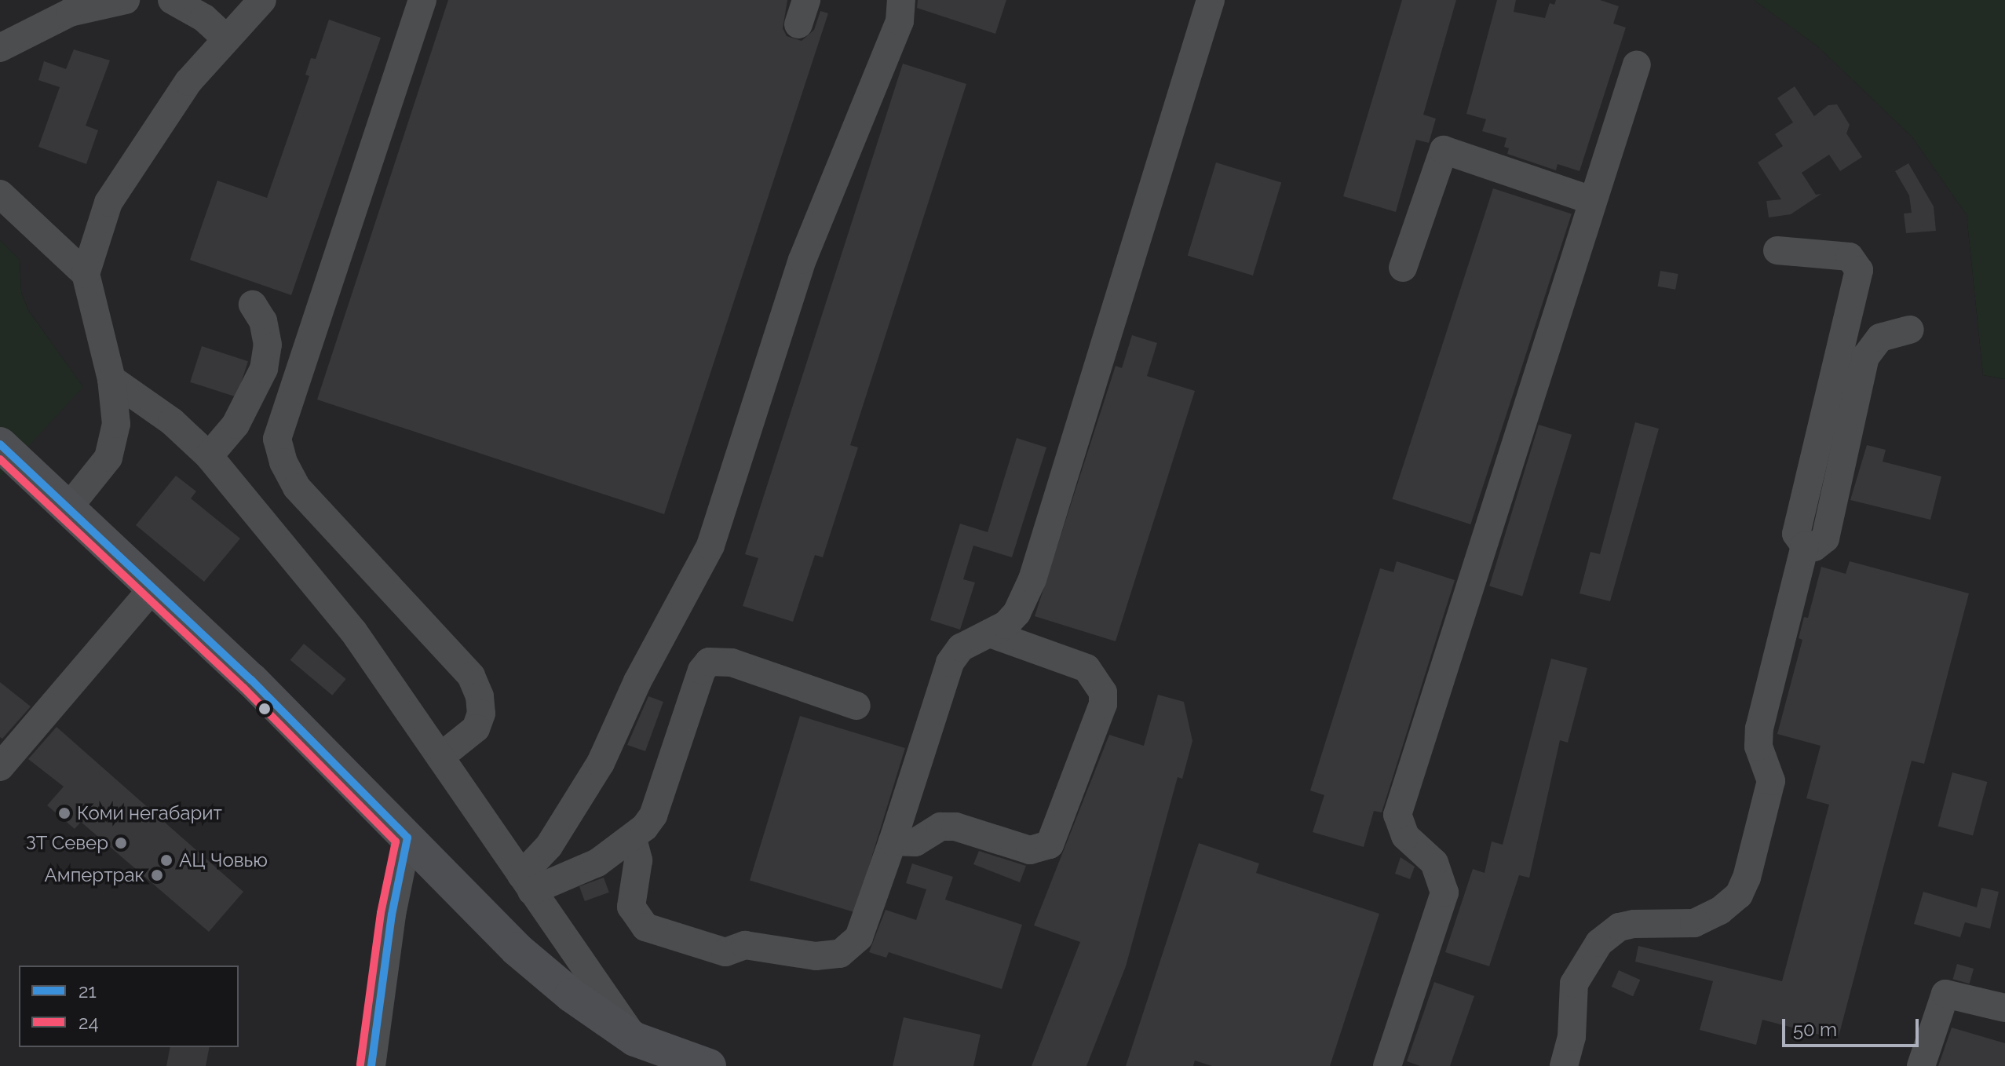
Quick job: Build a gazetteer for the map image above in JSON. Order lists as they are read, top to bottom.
{
  "places": [
    "Коми негабарит",
    "ЗТ Север",
    "АЦ Човью",
    "Ампертрак"
  ],
  "lines": ["transit line 21", "transit line 24"],
  "legend": ["21", "24"],
  "scale_bar": "50 m"
}
